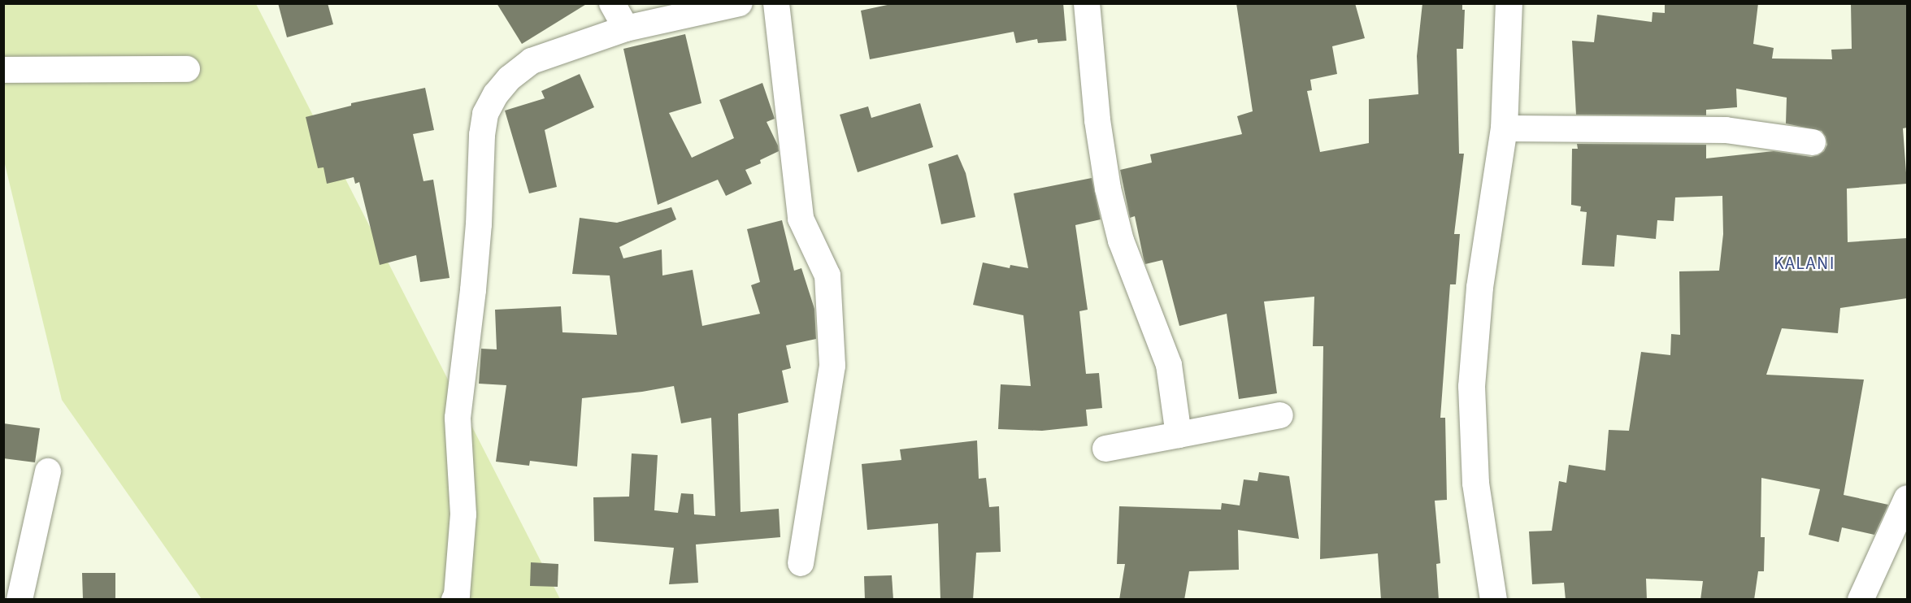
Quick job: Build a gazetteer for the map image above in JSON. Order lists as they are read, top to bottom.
{
  "districts": ["KALANI"]
}
